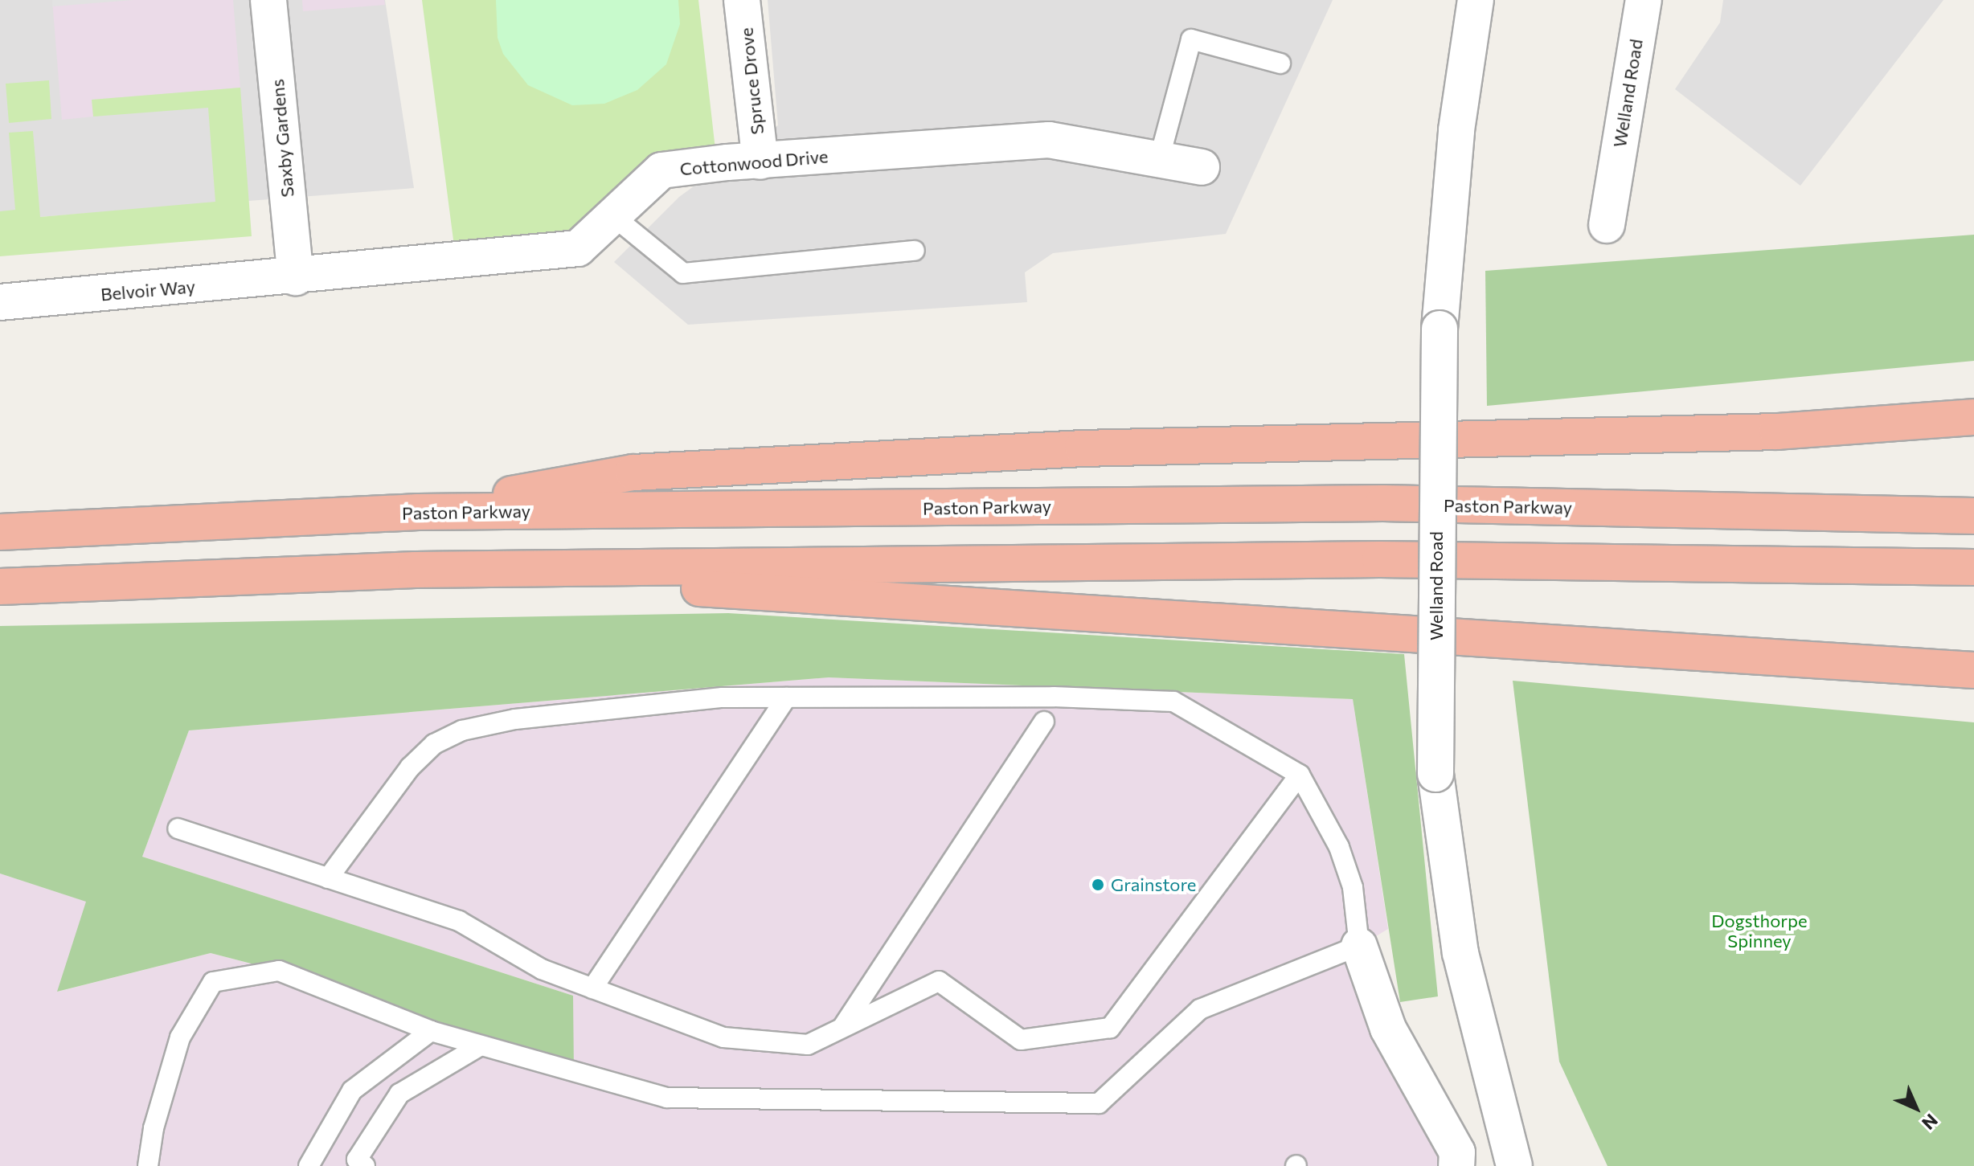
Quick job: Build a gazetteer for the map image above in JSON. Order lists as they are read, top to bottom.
{
  "streets": {
    "highway": ["Paston Parkway"],
    "street": [
      "Spruce Drove",
      "Welland Road",
      "Saxby Gardens",
      "Cottonwood Drive",
      "Belvoir Way"
    ]
  },
  "crossings": [
    ["Spruce Drove", "Cottonwood Drive"],
    ["Saxby Gardens", "Cottonwood Drive"],
    ["Saxby Gardens", "Belvoir Way"],
    ["Cottonwood Drive", "Belvoir Way"]
  ],
  "parks": ["Dogsthorpe Spinney"],
  "places": ["Grainstore"],
  "north": "bottom right"
}
